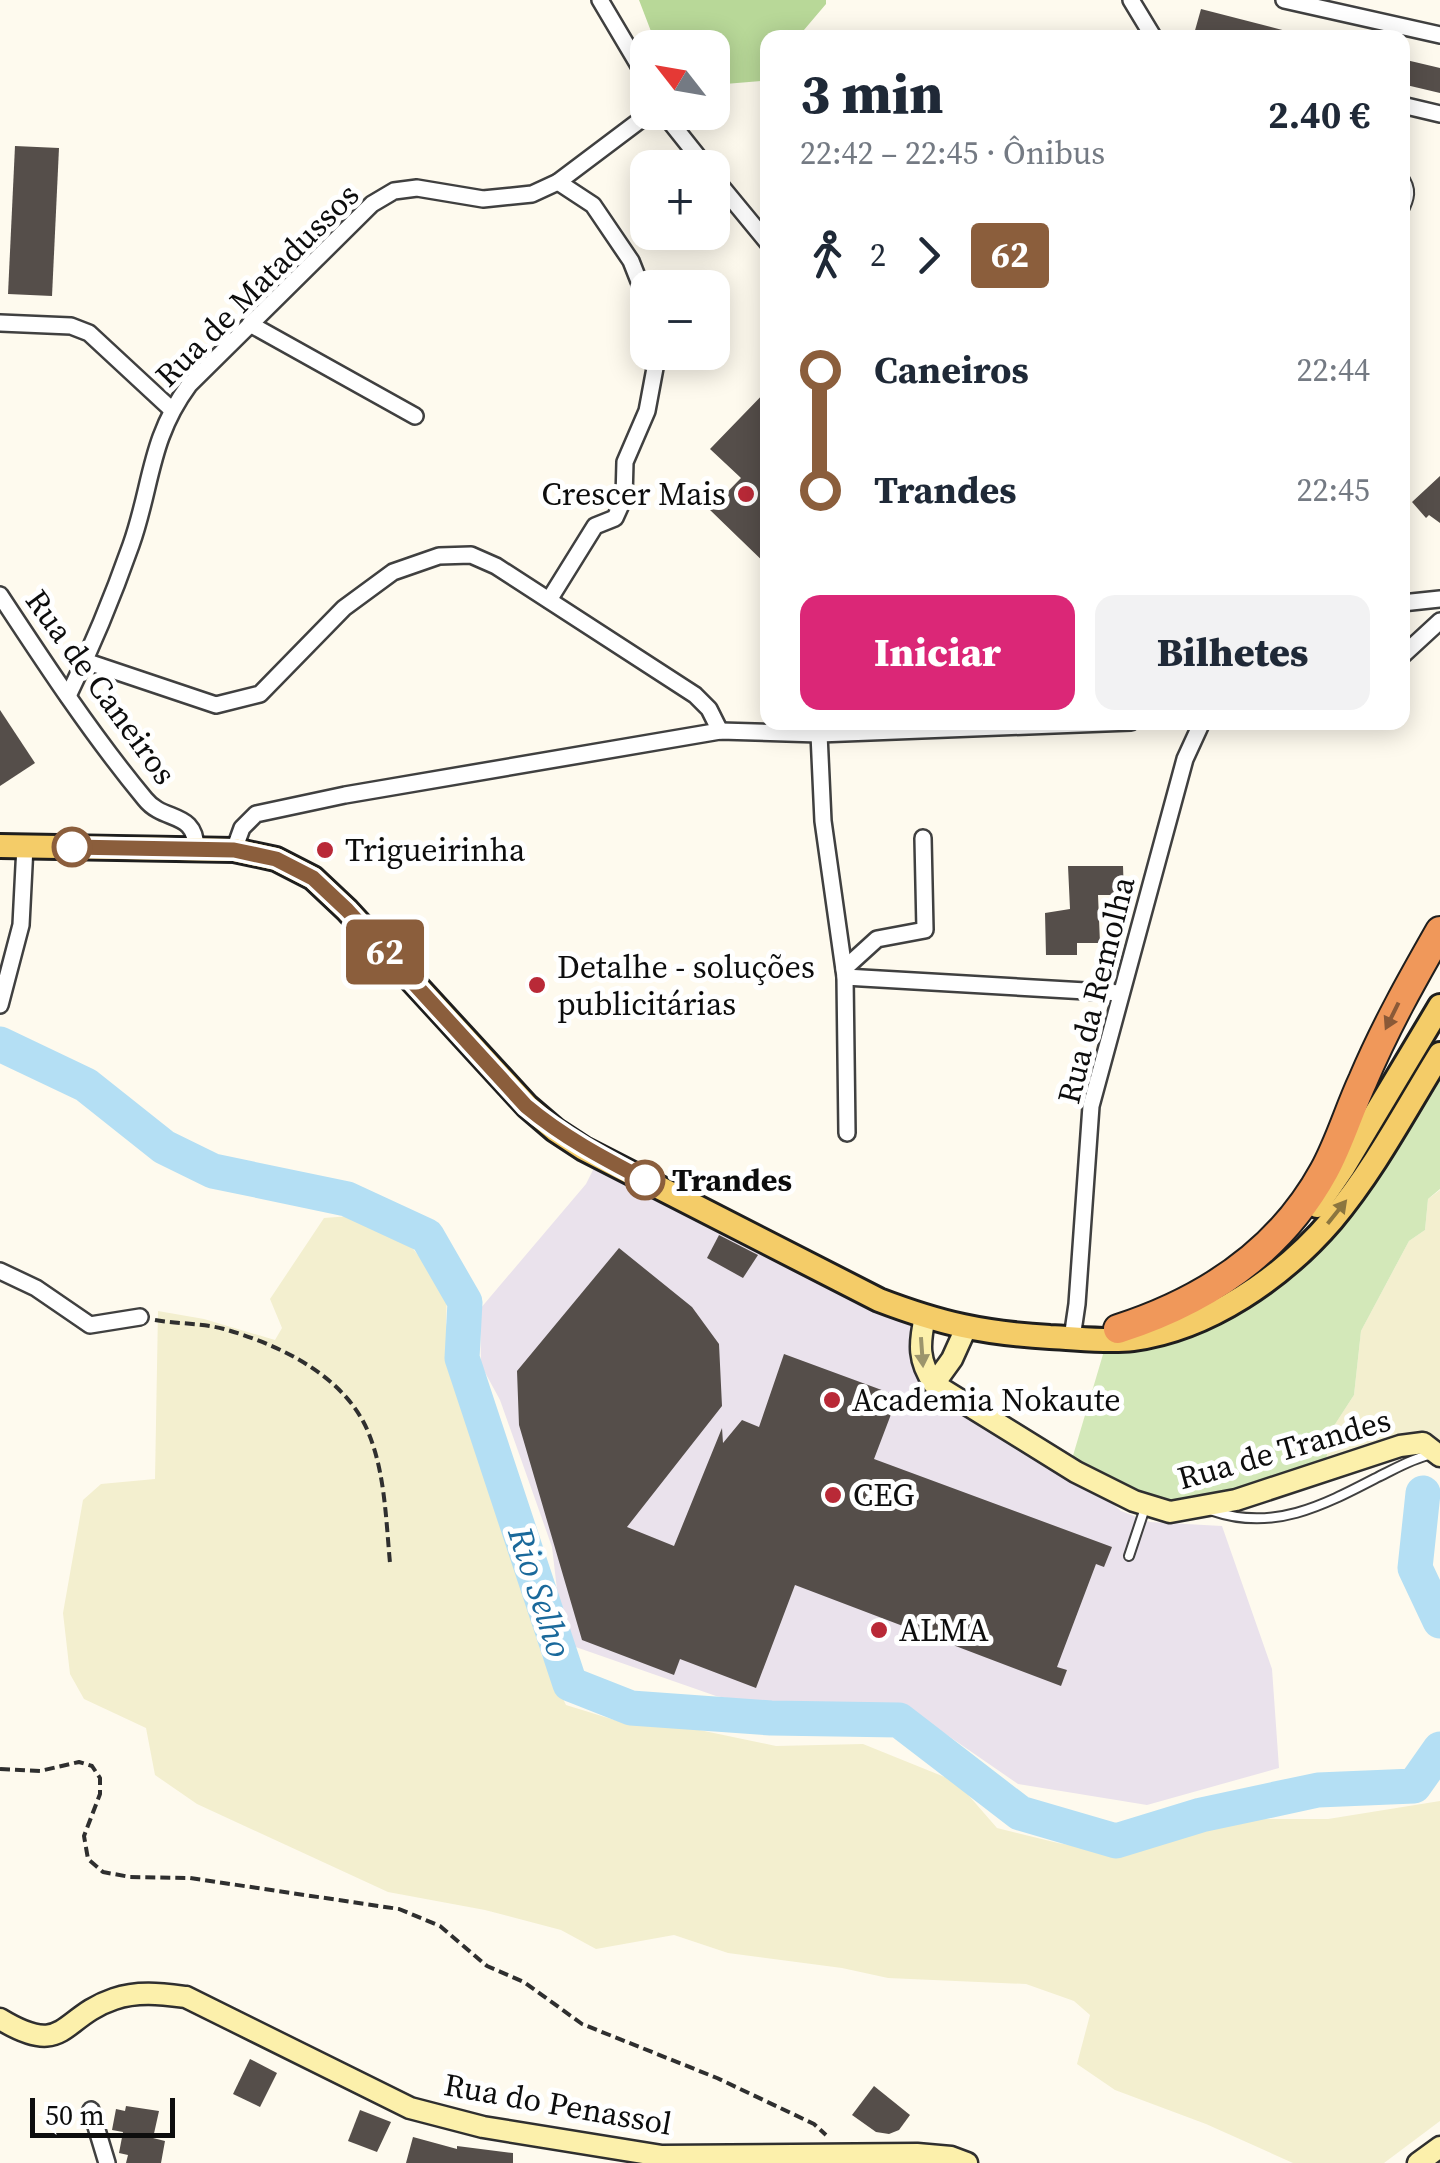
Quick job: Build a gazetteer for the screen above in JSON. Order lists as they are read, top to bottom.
{
  "streets": {
    "street": [
      "Rua de Matadussos",
      "Rua de Caneiros",
      "Rua da Remolha",
      "Rua de Trandes",
      "Rua do Penassol"
    ]
  },
  "crossings": [
    ["Rua de Matadussos", "Rua de Caneiros"]
  ],
  "water": ["Rio Selho"],
  "places": [
    "Crescer Mais",
    "Trigueirinha",
    "Detalhe - soluções publicitárias",
    "Trandes",
    "Academia Nokaute",
    "CEG",
    "ALMA"
  ],
  "lines": ["bus line 62"],
  "scale_bar": "50 m",
  "north": "top left",
  "page": {
    "on_map": "62",
    "map_buttons": ["+", "−"],
    "heading": ["3 min", "22:42 – 22:45 · Ônibus", "2.40 €"],
    "legs": ["2", "62"],
    "list": [
      {
        "name": "Caneiros",
        "value": "22:44"
      },
      {
        "name": "Trandes",
        "value": "22:45"
      }
    ],
    "buttons": ["Iniciar", "Bilhetes"],
    "scale": "50 m"
  }
}
